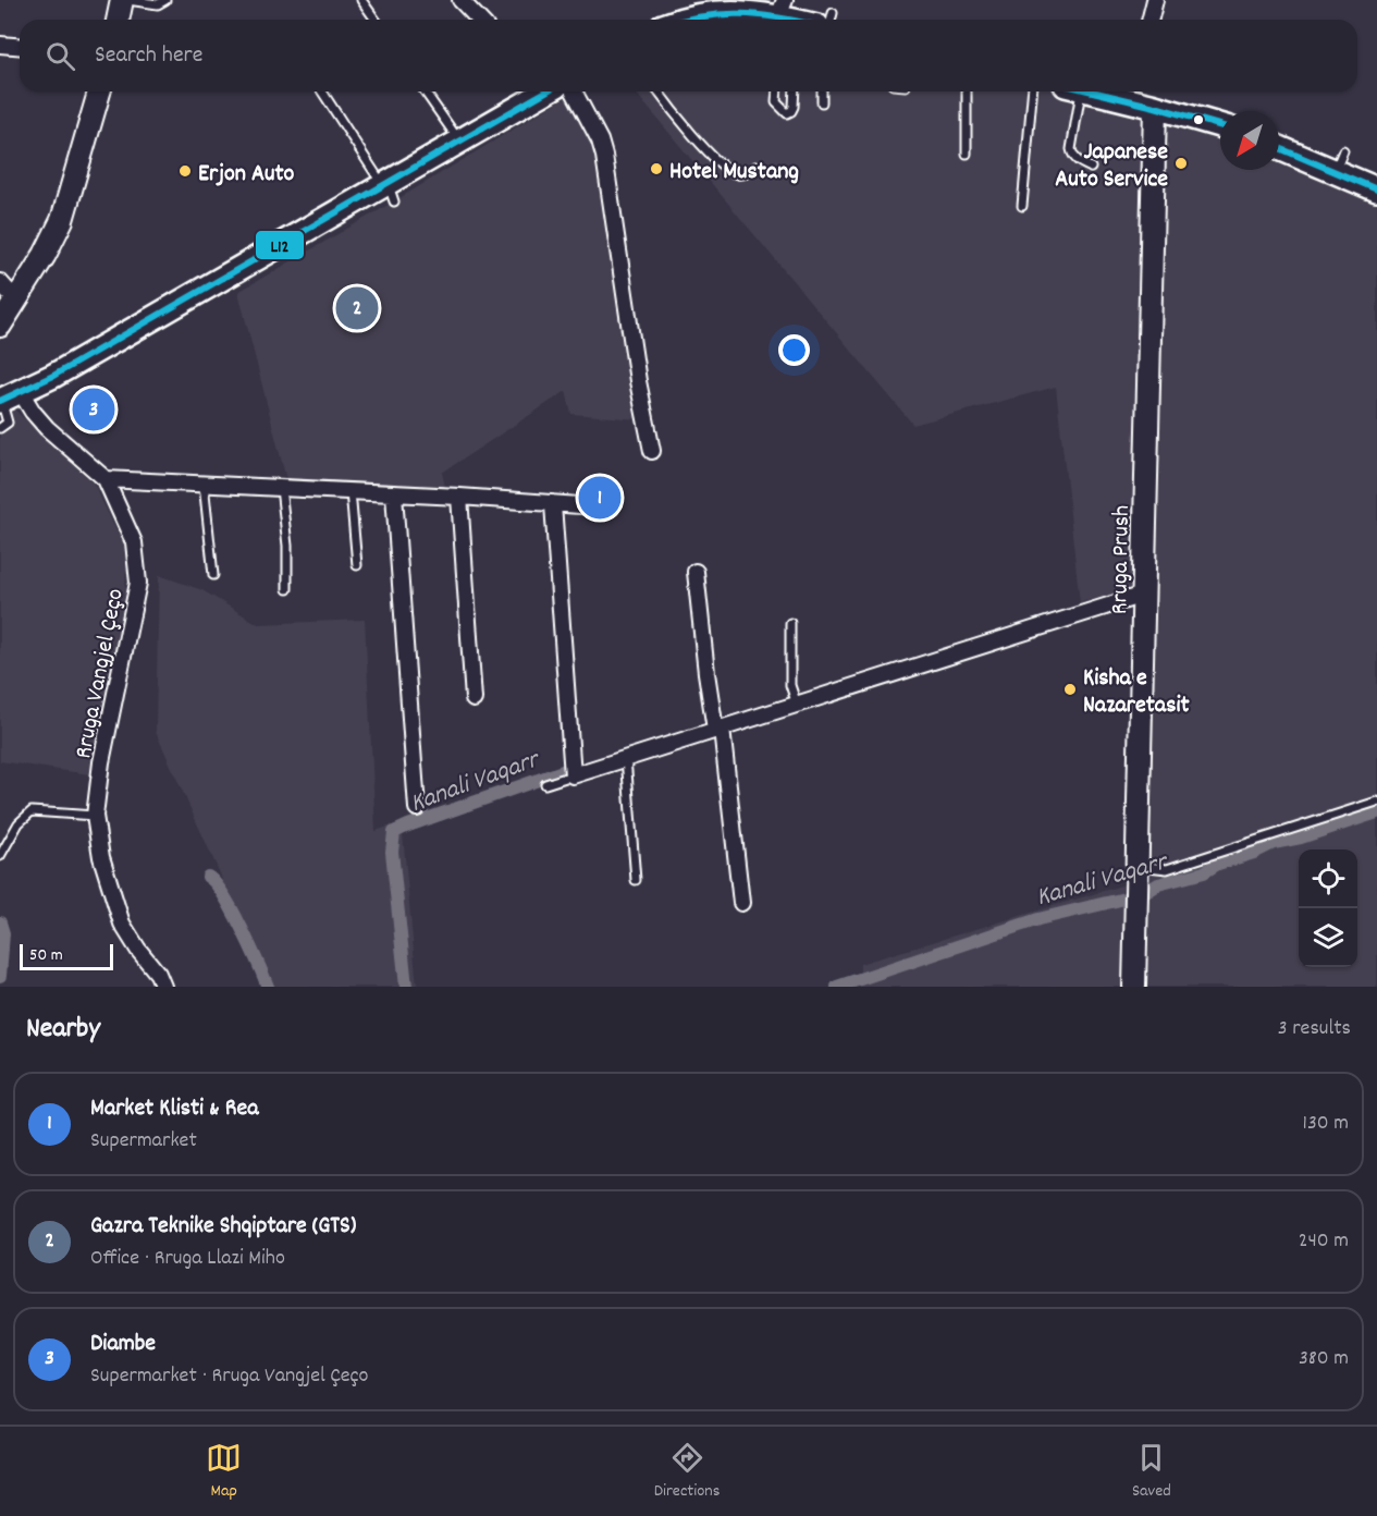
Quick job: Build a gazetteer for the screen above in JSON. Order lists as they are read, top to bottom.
{
  "streets": {
    "street": ["Rruga Prush", "Rruga Vangjel Çeço"]
  },
  "water": ["Kanali Vaqarr"],
  "places": [
    "Japanese Auto Service",
    "Hotel Mustang",
    "Erjon Auto",
    "Kisha e Nazaretasit"
  ],
  "lines": ["transit line L12"],
  "scale_bar": "50 m",
  "north": "bottom left",
  "page": {
    "search": "Search here",
    "pins": ["2", "3", "1"],
    "scale": "50 m",
    "heading": ["Nearby", "3 results"],
    "list": [
      {
        "mark": "1",
        "name": "Market Klisti & Rea",
        "note": "Supermarket",
        "value": "130 m"
      },
      {
        "mark": "2",
        "name": "Gazra Teknike Shqiptare (GTS)",
        "note": "Office · Rruga Llazi Miho",
        "value": "240 m"
      },
      {
        "mark": "3",
        "name": "Diambe",
        "note": "Supermarket · Rruga Vangjel Çeço",
        "value": "380 m"
      }
    ],
    "nav": ["Map", "Directions", "Saved"]
  }
}
